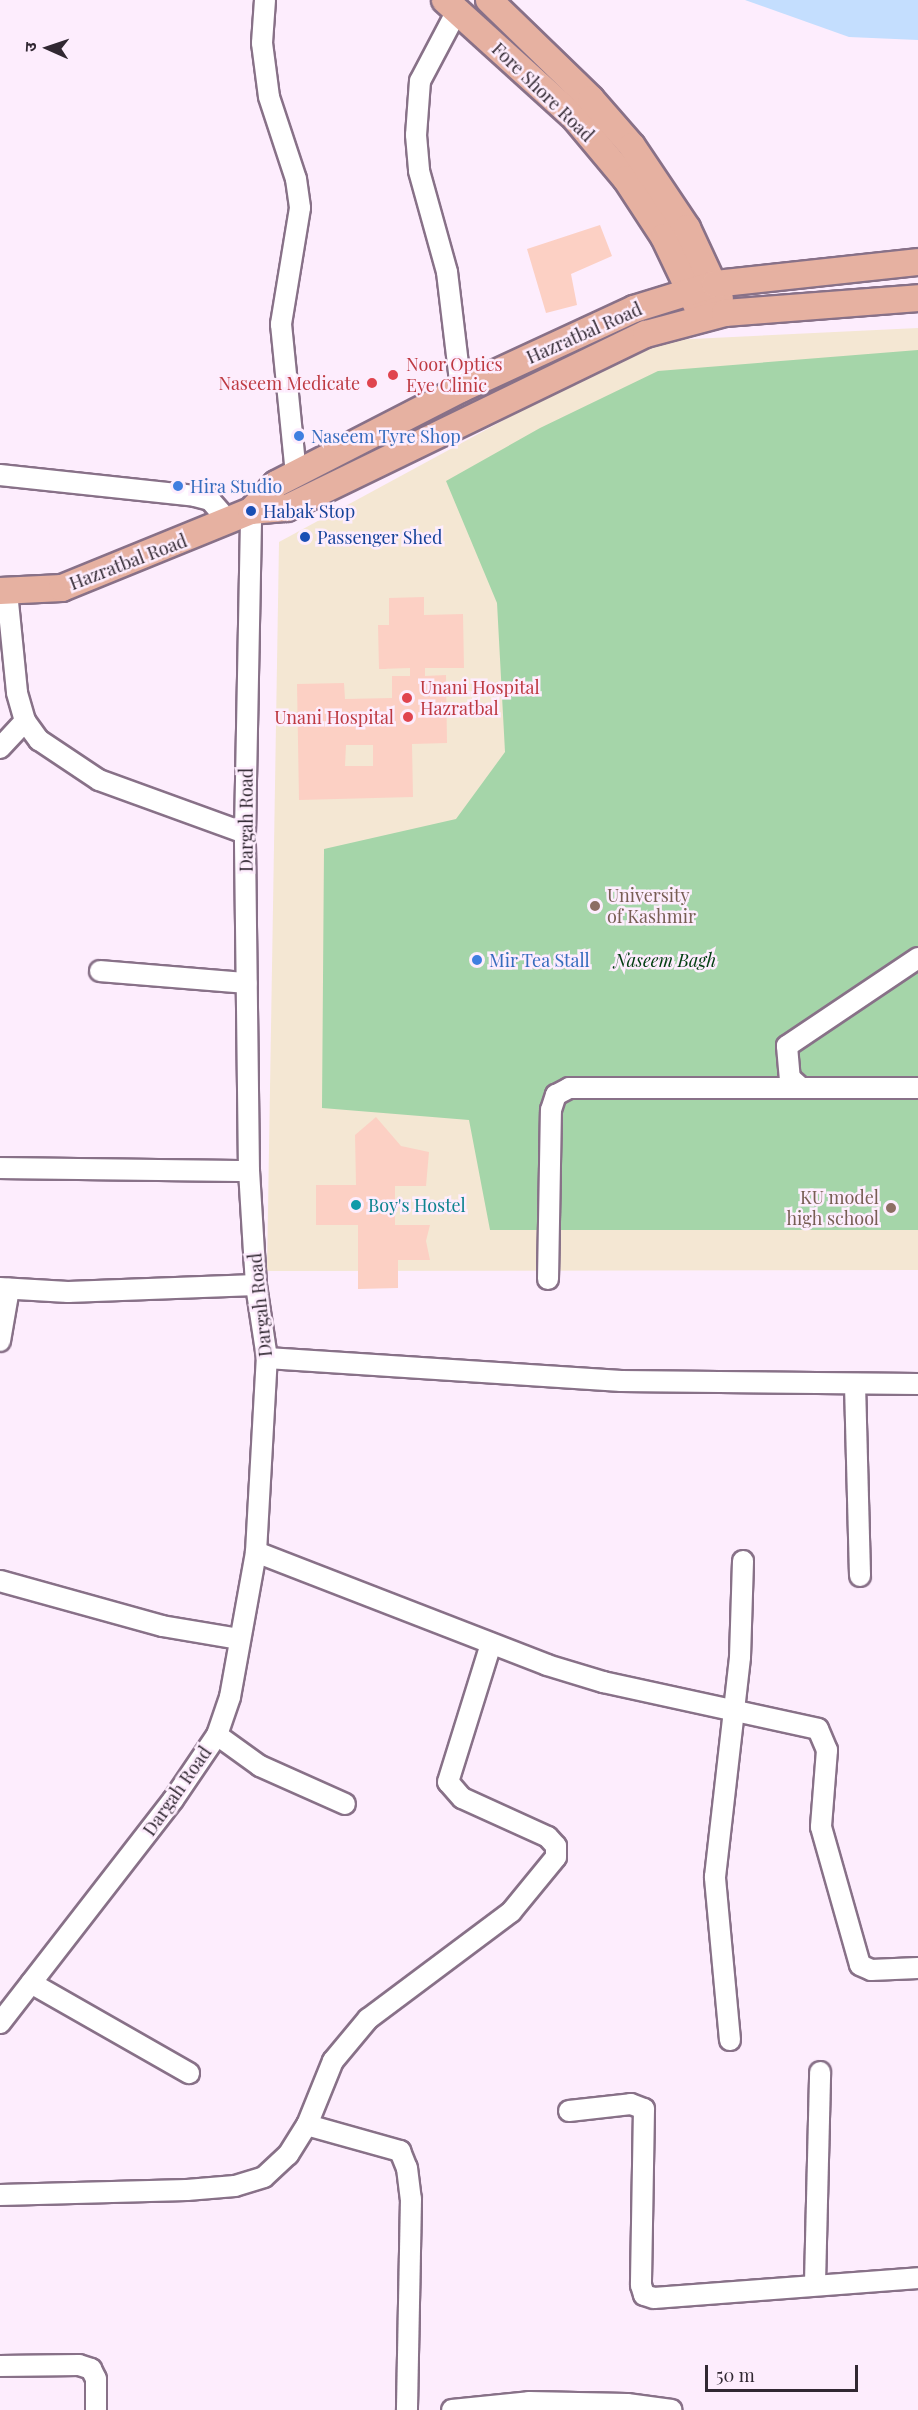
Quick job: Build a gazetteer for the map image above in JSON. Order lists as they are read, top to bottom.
{
  "streets": {
    "main road": ["Fore Shore Road", "Hazratbal Road"],
    "street": ["Dargah Road"]
  },
  "crossings": [
    ["Fore Shore Road", "Hazratbal Road"],
    ["Hazratbal Road", "Dargah Road"]
  ],
  "parks": ["Naseem Bagh"],
  "places": [
    "Noor Optics Eye Clinic",
    "Naseem Medicate",
    "Naseem Tyre Shop",
    "Hira Studio",
    "Habak Stop",
    "Passenger Shed",
    "Unani Hospital Hazratbal",
    "Unani Hospital",
    "University of Kashmir",
    "Mir Tea Stall",
    "Boy's Hostel",
    "KU model high school"
  ],
  "scale_bar": "50 m",
  "north": "left"
}
